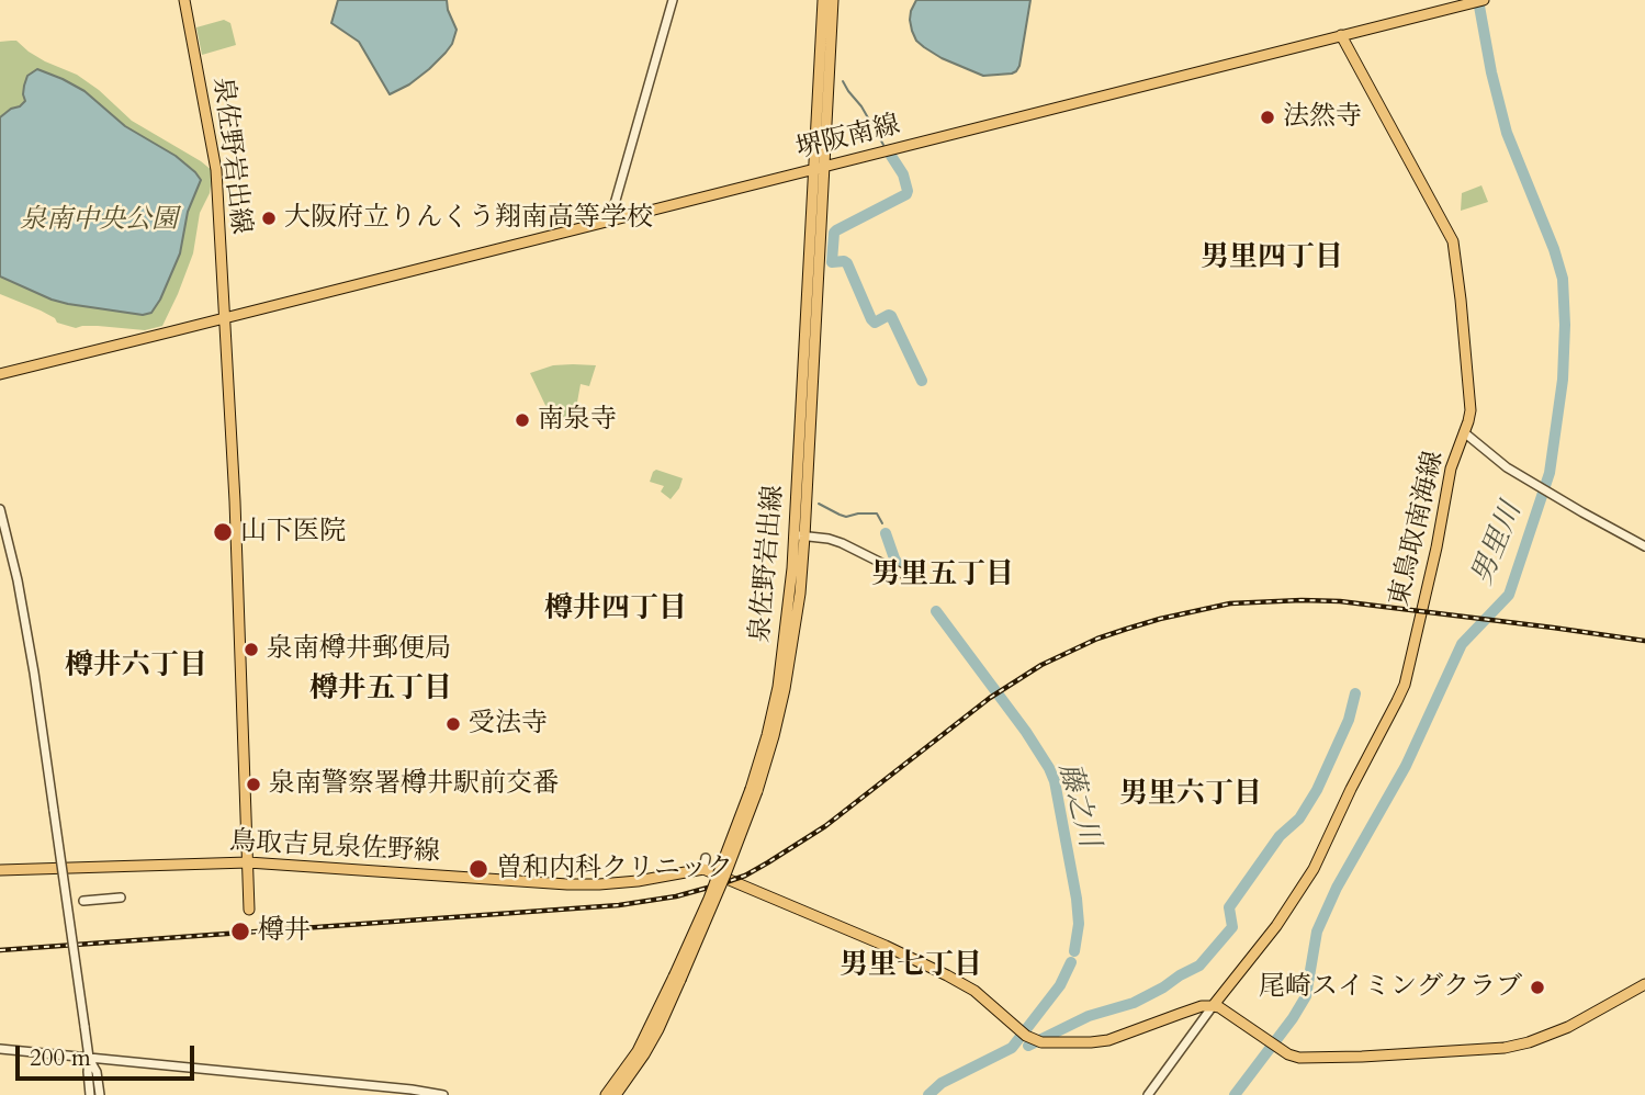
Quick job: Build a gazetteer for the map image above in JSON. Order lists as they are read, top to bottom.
{
  "streets": {
    "main road": [
      "堺阪南線",
      "泉佐野岩出線",
      "東鳥取南海線",
      "鳥取吉見泉佐野線"
    ]
  },
  "crossings": [
    ["堺阪南線", "泉佐野岩出線"],
    ["堺阪南線", "東鳥取南海線"],
    ["泉佐野岩出線", "鳥取吉見泉佐野線"],
    ["東鳥取南海線", "鳥取吉見泉佐野線"]
  ],
  "districts": [
    "男里四丁目",
    "男里五丁目",
    "樽井四丁目",
    "樽井六丁目",
    "樽井五丁目",
    "男里六丁目",
    "男里七丁目"
  ],
  "water": ["男里川", "藤之川"],
  "parks": ["泉南中央公園"],
  "places": [
    "法然寺",
    "大阪府立りんくう翔南高等学校",
    "南泉寺",
    "山下医院",
    "泉南樽井郵便局",
    "受法寺",
    "泉南警察署樽井駅前交番",
    "曽和内科クリニック",
    "樽井",
    "尾崎スイミングクラブ"
  ],
  "scale_bar": "200 m"
}
